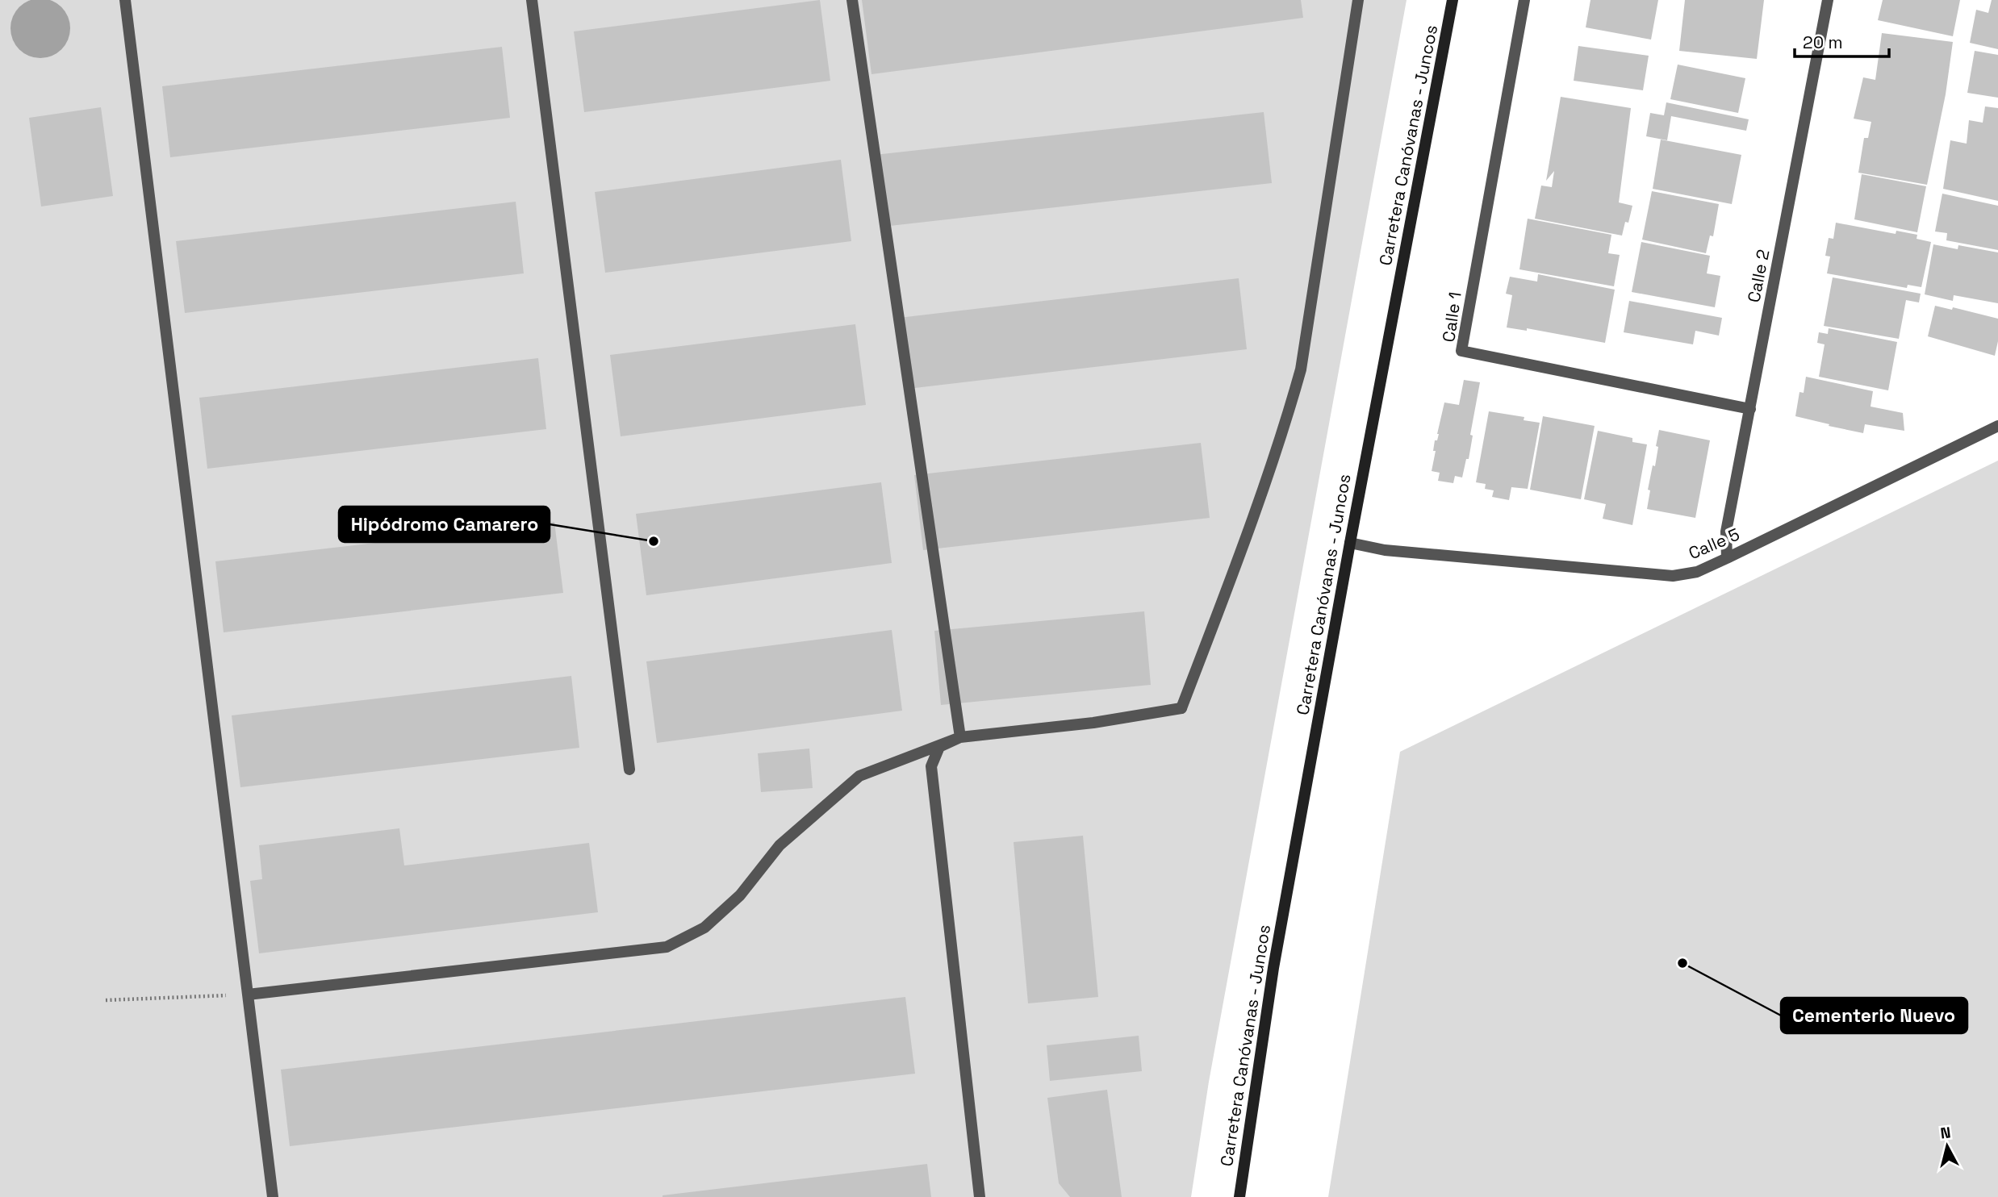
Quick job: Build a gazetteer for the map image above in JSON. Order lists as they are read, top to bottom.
{
  "streets": {
    "main road": ["Carretera Canóvanas - Juncos"],
    "street": ["Calle 2", "Calle 1", "Calle 5"]
  },
  "crossings": [
    ["Carretera Canóvanas - Juncos", "Calle 5"],
    ["Calle 2", "Calle 1"],
    ["Calle 2", "Calle 5"]
  ],
  "places": ["Hipódromo Camarero", "Cementerio Nuevo"],
  "scale_bar": "20 m",
  "north": "top"
}
